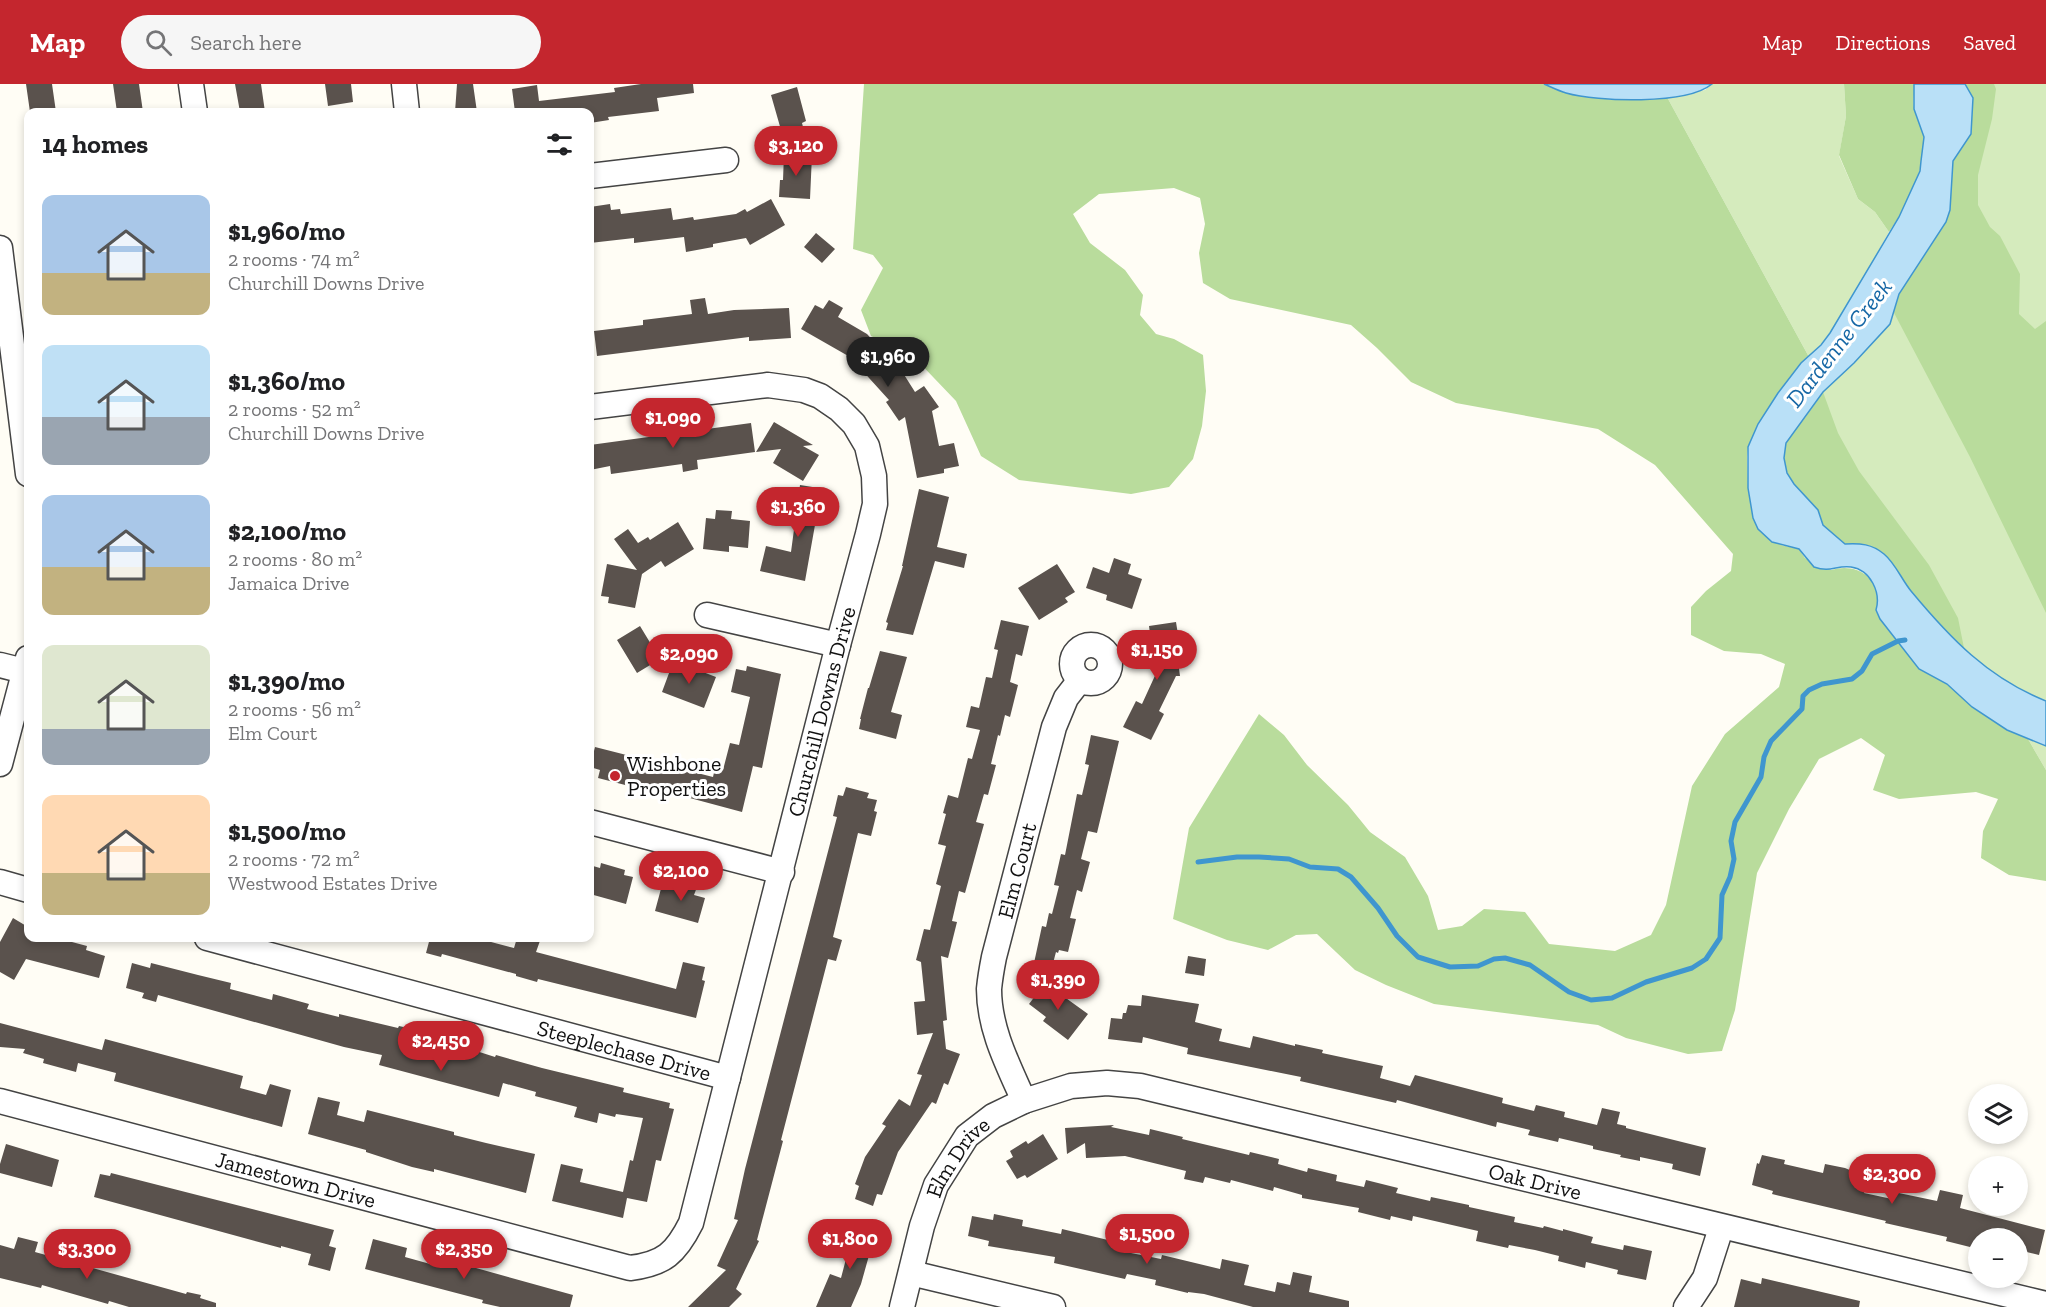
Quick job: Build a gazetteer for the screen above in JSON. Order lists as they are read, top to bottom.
{
  "streets": {
    "street": [
      "Churchill Downs Drive",
      "Elm Court",
      "Steeplechase Drive",
      "Elm Drive",
      "Jamestown Drive",
      "Oak Drive"
    ]
  },
  "crossings": [
    ["Churchill Downs Drive", "Steeplechase Drive"],
    ["Churchill Downs Drive", "Jamestown Drive"],
    ["Elm Court", "Elm Drive"],
    ["Elm Court", "Oak Drive"],
    ["Elm Drive", "Oak Drive"]
  ],
  "water": ["Dardenne Creek"],
  "places": ["Wishbone Properties"],
  "page": {
    "header": "Map",
    "search": "Search here",
    "nav": ["Map", "Directions", "Saved"],
    "heading": "14 homes",
    "price": [
      "$3,120",
      "$1,960",
      "$1,090",
      "$1,360",
      "$1,150",
      "$2,090",
      "$2,100",
      "$1,390",
      "$2,450",
      "$2,300",
      "$1,500",
      "$1,800",
      "$3,300",
      "$2,350"
    ],
    "list": [
      {
        "name": "$1,960/mo",
        "note": "2 rooms · 74 m² · Churchill Downs Drive"
      },
      {
        "name": "$1,360/mo",
        "note": "2 rooms · 52 m² · Churchill Downs Drive"
      },
      {
        "name": "$2,100/mo",
        "note": "2 rooms · 80 m² · Jamaica Drive"
      },
      {
        "name": "$1,390/mo",
        "note": "2 rooms · 56 m² · Elm Court"
      },
      {
        "name": "$1,500/mo",
        "note": "2 rooms · 72 m² · Westwood Estates Drive"
      }
    ],
    "map_buttons": ["+", "−"]
  }
}
